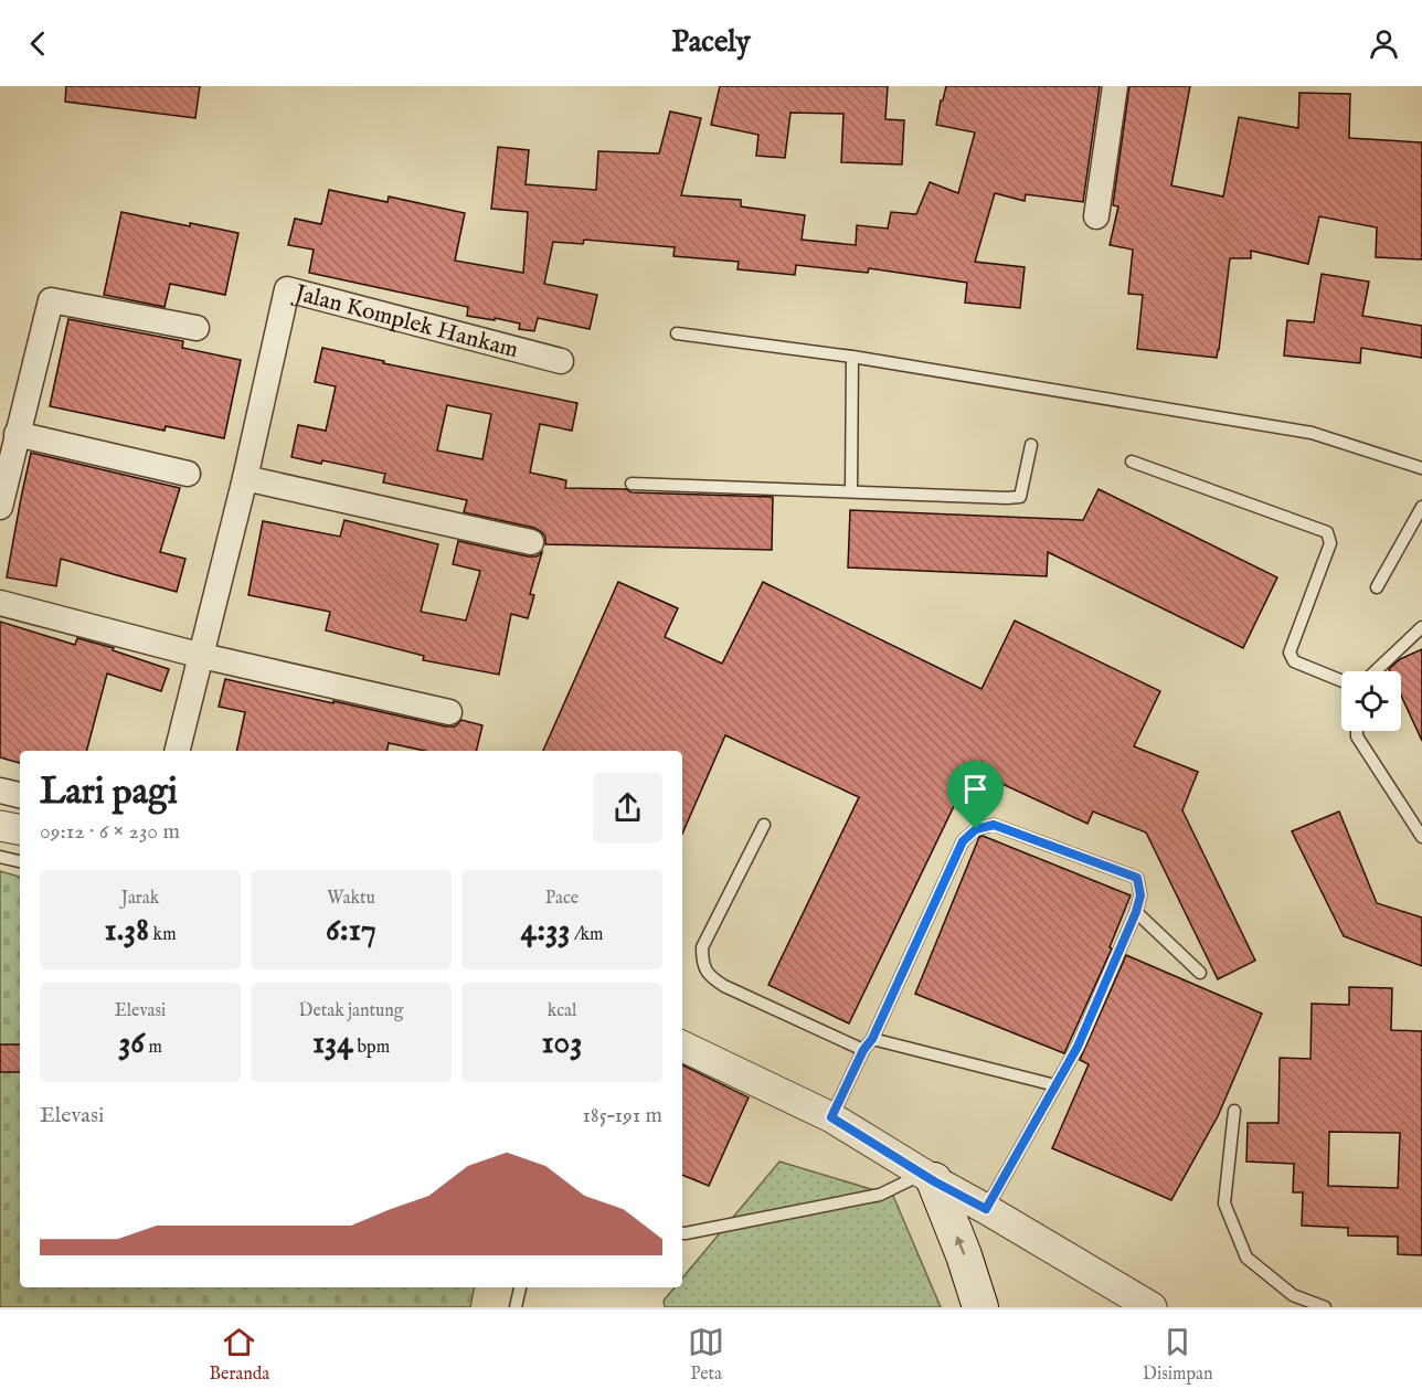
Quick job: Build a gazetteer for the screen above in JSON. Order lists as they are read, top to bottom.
{
  "streets": {
    "street": ["Jalan Komplek Hankam"]
  },
  "page": {
    "header": "Pacely",
    "heading": ["Lari pagi", "09:12 · 6 × 230 m"],
    "stats": [
      ["Jarak", "1.38 km"],
      ["Waktu", "6:17"],
      ["Pace", "4:33 /km"],
      ["Elevasi", "36 m"],
      ["Detak jantung", "134 bpm"],
      ["kcal", "103"]
    ],
    "chart": ["Elevasi", "185–191 m"],
    "tabs": ["Beranda", "Peta", "Disimpan"]
  }
}
